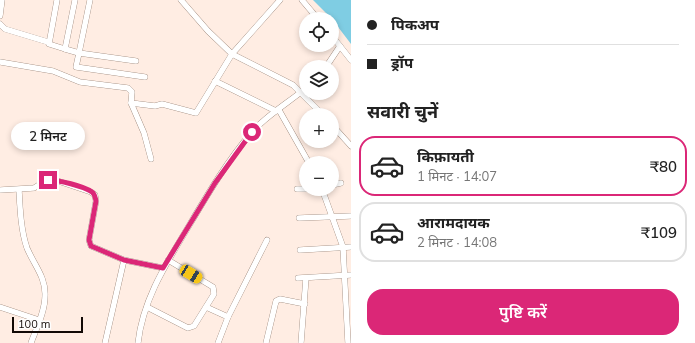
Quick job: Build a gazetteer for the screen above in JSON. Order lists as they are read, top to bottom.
{
  "scale_bar": "100 m",
  "page": {
    "banner": ["पिकअप", "ड्रॉप"],
    "map_buttons": ["+", "−"],
    "heading": "सवारी चुनें",
    "bubble": "2 मिनट",
    "list": [
      {
        "name": "किफ़ायती",
        "note": "1 मिनट · 14:07",
        "value": "₹80"
      },
      {
        "name": "आरामदायक",
        "note": "2 मिनट · 14:08",
        "value": "₹109"
      }
    ],
    "buttons": "पुष्टि करें",
    "scale": "100 m"
  }
}
